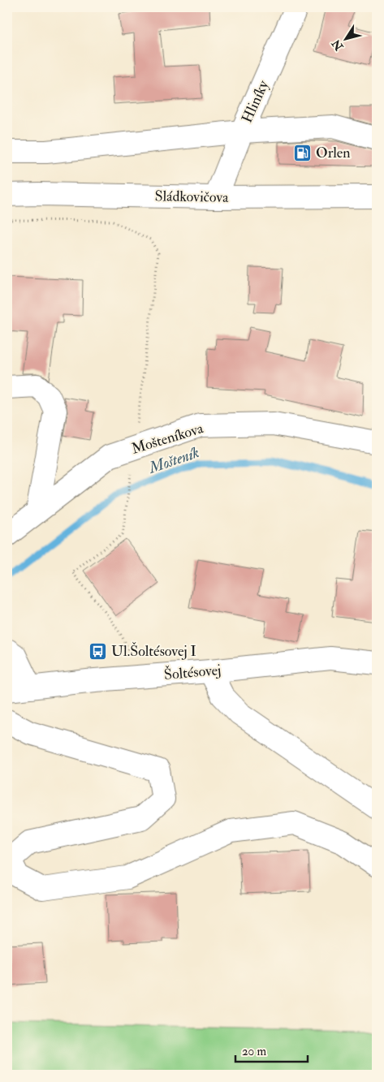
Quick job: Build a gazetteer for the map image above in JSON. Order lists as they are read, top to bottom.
{
  "streets": {
    "street": [
      "Hliníky",
      "Sládkovičova",
      "Mošteníkova",
      "Šoltésovej"
    ]
  },
  "crossings": [
    ["Hliníky", "Sládkovičova"]
  ],
  "water": ["Mošteník"],
  "places": {
    "fuel station": ["Orlen"],
    "bus stop": ["Ul.Šoltésovej I"]
  },
  "scale_bar": "20 m",
  "north": "bottom left"
}
